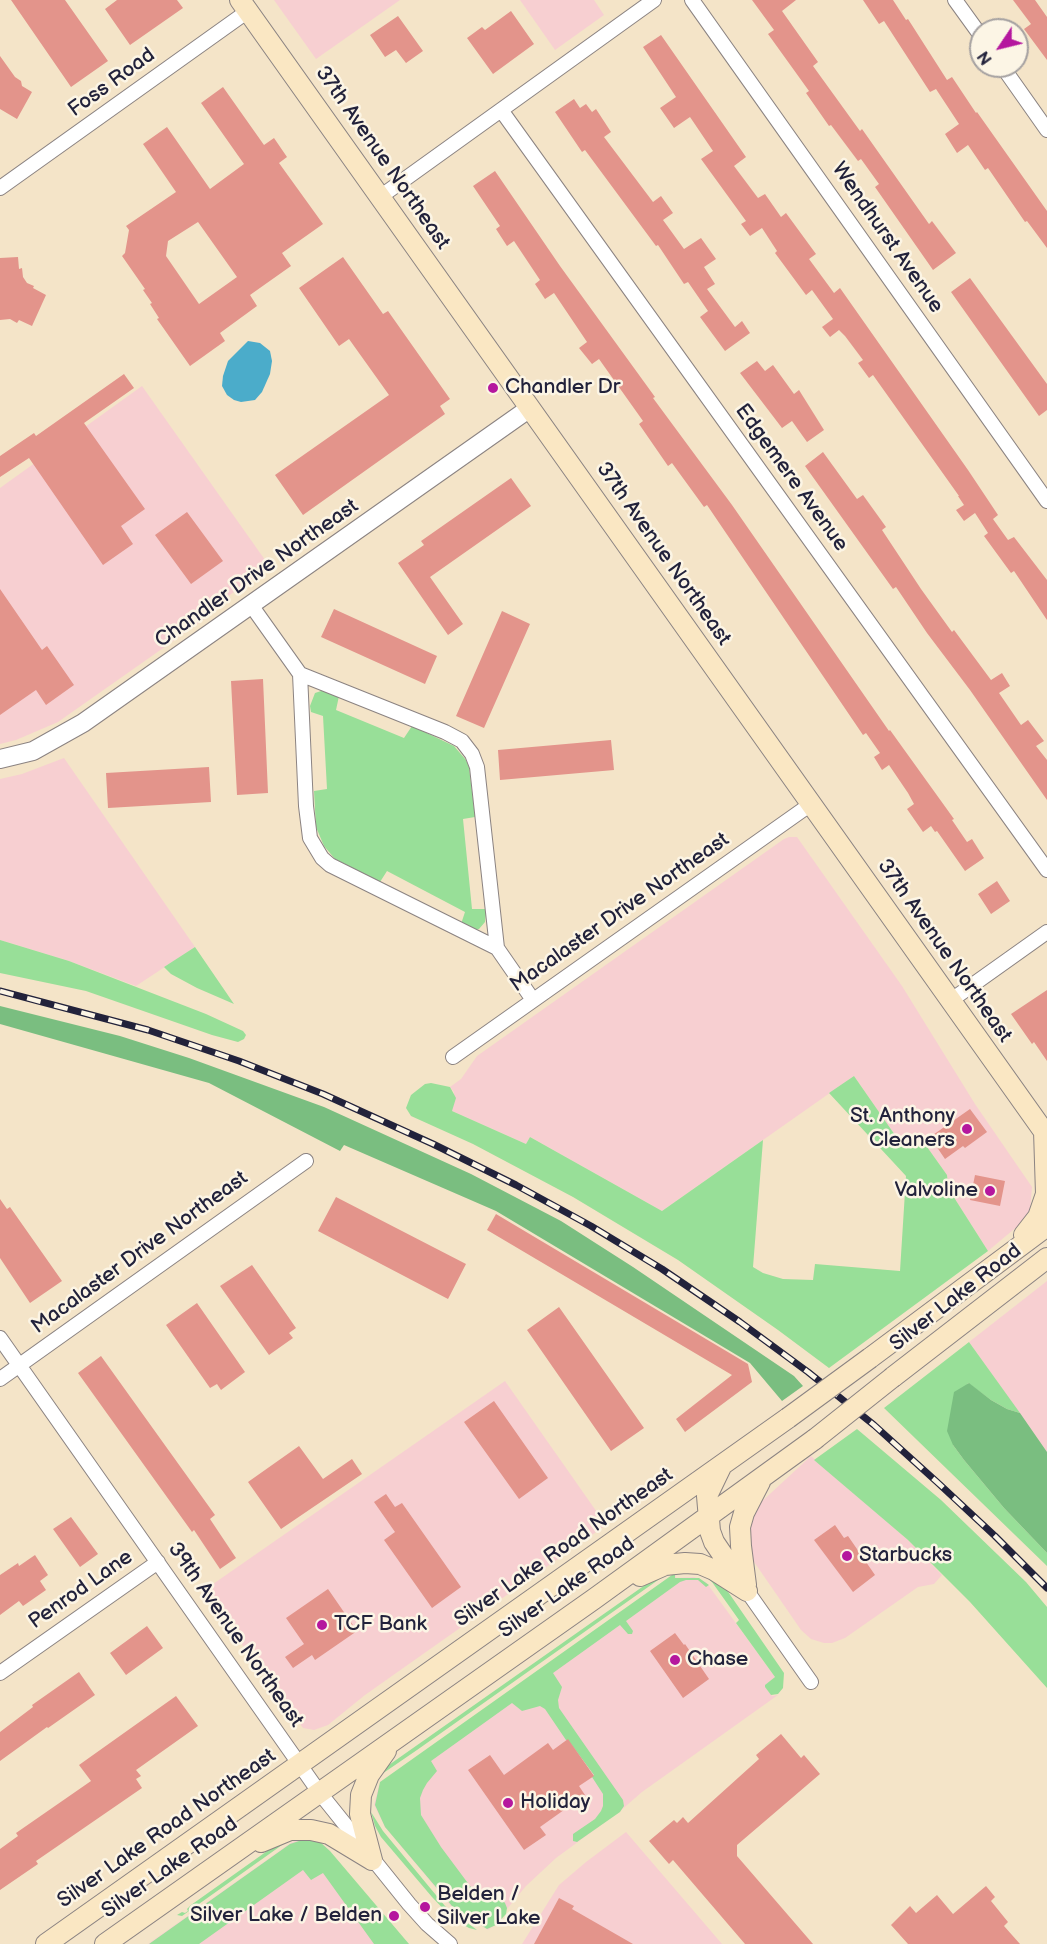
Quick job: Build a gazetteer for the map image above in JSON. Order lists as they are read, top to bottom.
{
  "streets": {
    "main road": ["37th Avenue Northeast", "Silver Lake Road", "Silver Lake Road Northeast"],
    "street": [
      "Foss Road",
      "Wendhurst Avenue",
      "Edgemere Avenue",
      "Chandler Drive Northeast",
      "Macalaster Drive Northeast",
      "Penrod Lane",
      "39th Avenue Northeast"
    ]
  },
  "crossings": [
    ["Foss Road", "37th Avenue Northeast"],
    ["37th Avenue Northeast", "Chandler Drive Northeast"],
    ["37th Avenue Northeast", "Macalaster Drive Northeast"],
    ["Macalaster Drive Northeast", "39th Avenue Northeast"],
    ["Silver Lake Road", "39th Avenue Northeast"],
    ["Silver Lake Road Northeast", "39th Avenue Northeast"],
    ["Penrod Lane", "39th Avenue Northeast"]
  ],
  "places": [
    "Chandler Dr",
    "St. Anthony Cleaners",
    "Valvoline",
    "Starbucks",
    "TCF Bank",
    "Chase",
    "Holiday",
    "Belden / Silver Lake",
    "Silver Lake / Belden"
  ],
  "north": "bottom left"
}
